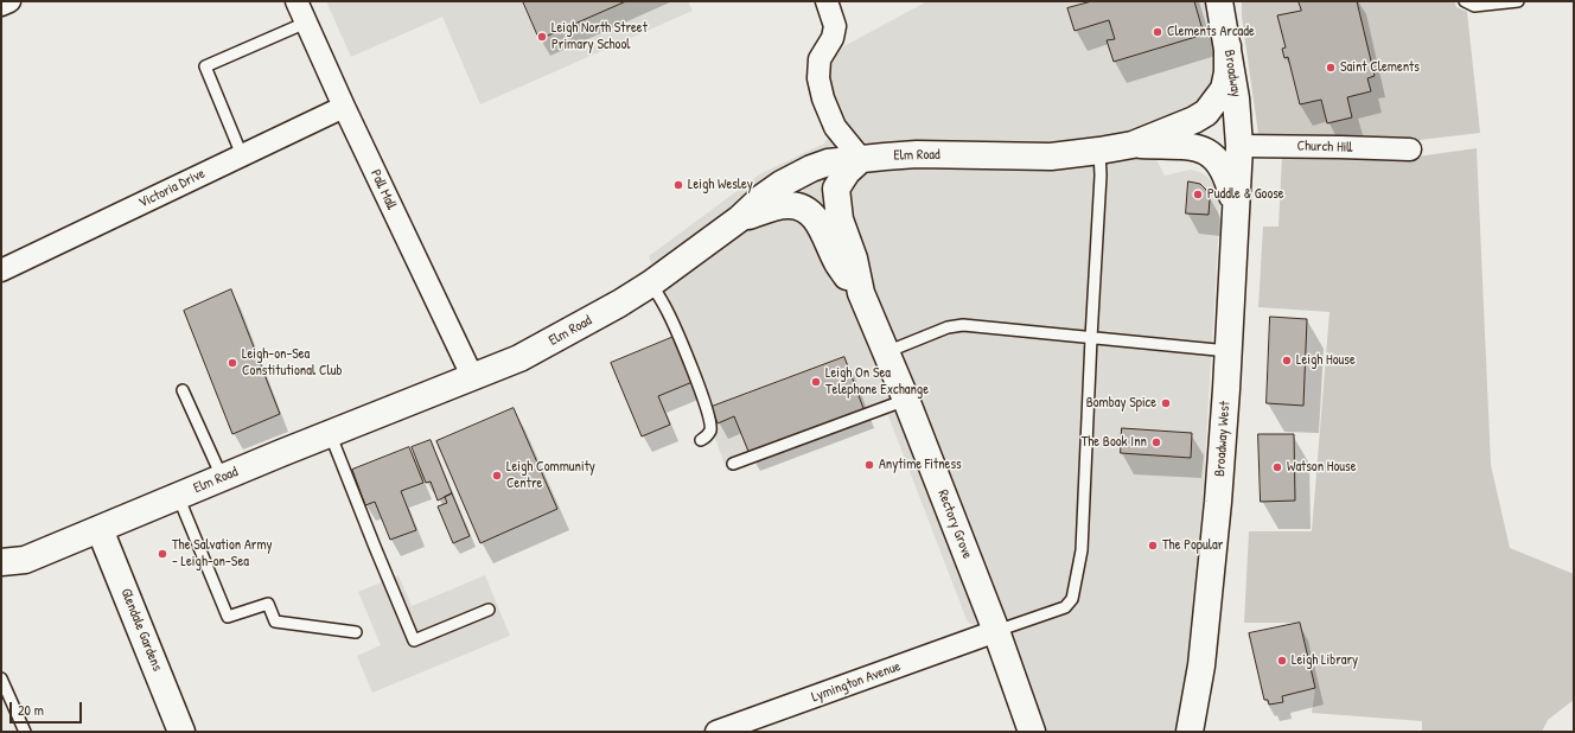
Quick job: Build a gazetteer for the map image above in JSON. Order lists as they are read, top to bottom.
{
  "streets": {
    "street": [
      "Broadway",
      "Church Hill",
      "Elm Road",
      "Victoria Drive",
      "Pall Mall",
      "Broadway West",
      "Rectory Grove",
      "Glendale Gardens",
      "Lymington Avenue"
    ]
  },
  "crossings": [
    ["Broadway", "Church Hill"],
    ["Broadway", "Elm Road"],
    ["Broadway", "Broadway West"],
    ["Church Hill", "Broadway West"],
    ["Elm Road", "Pall Mall"],
    ["Elm Road", "Broadway West"],
    ["Elm Road", "Rectory Grove"],
    ["Elm Road", "Glendale Gardens"],
    ["Victoria Drive", "Pall Mall"],
    ["Rectory Grove", "Lymington Avenue"]
  ],
  "places": [
    "Clements Arcade",
    "Leigh North Street Primary School",
    "Saint Clements",
    "Leigh Wesley",
    "Puddle & Goose",
    "Leigh House",
    "Leigh-on-Sea Constitutional Club",
    "Leigh On Sea Telephone Exchange",
    "Bombay Spice",
    "The Book Inn",
    "Anytime Fitness",
    "Watson House",
    "Leigh Community Centre",
    "The Popular",
    "The Salvation Army - Leigh-on-Sea",
    "Leigh Library"
  ],
  "scale_bar": "20 m"
}
